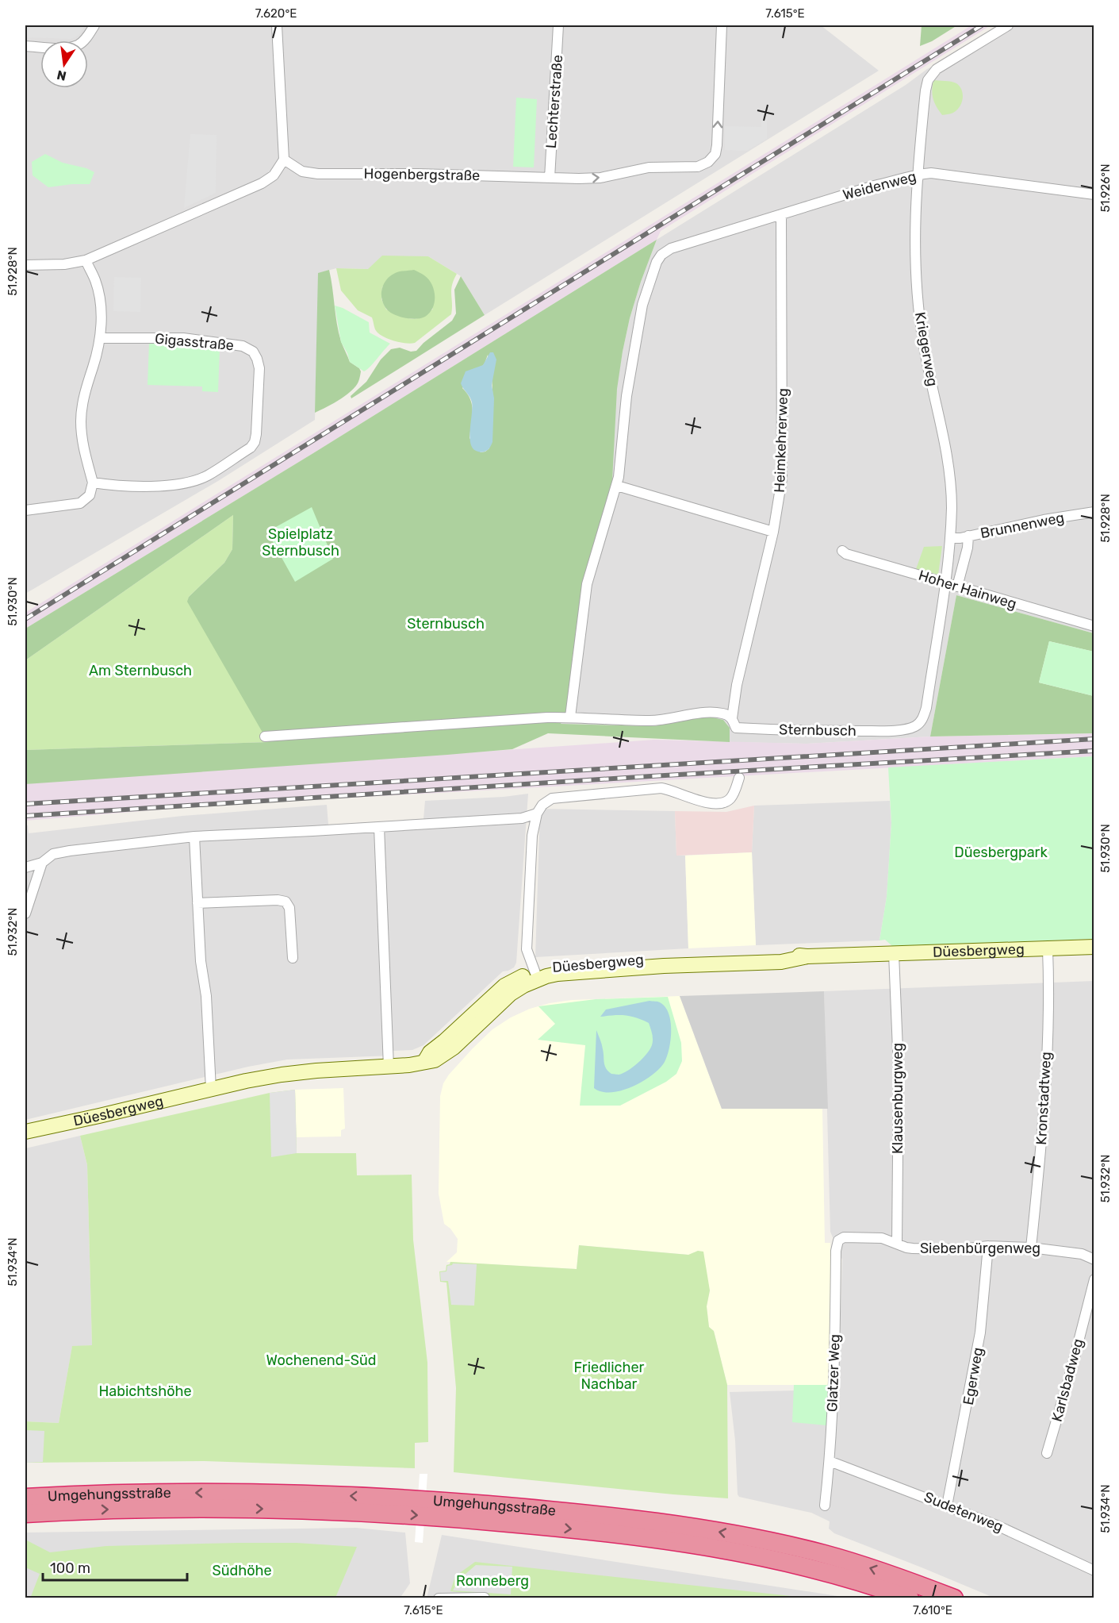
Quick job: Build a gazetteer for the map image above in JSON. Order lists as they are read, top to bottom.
{
  "streets": {
    "highway": ["Umgehungsstraße"],
    "street": [
      "Lechterstraße",
      "Hogenbergstraße",
      "Weidenweg",
      "Gigasstraße",
      "Kriegerweg",
      "Heimkehrerweg",
      "Brunnenweg",
      "Hoher Hainweg",
      "Sternbusch",
      "Düesbergweg",
      "Klausenburgweg",
      "Kronstadtweg",
      "Siebenbürgenweg",
      "Glatzer Weg",
      "Egerweg",
      "Karlsbadweg",
      "Sudetenweg"
    ]
  },
  "crossings": [
    ["Lechterstraße", "Hogenbergstraße"],
    ["Weidenweg", "Kriegerweg"],
    ["Weidenweg", "Heimkehrerweg"],
    ["Kriegerweg", "Brunnenweg"],
    ["Kriegerweg", "Hoher Hainweg"],
    ["Kriegerweg", "Sternbusch"],
    ["Heimkehrerweg", "Sternbusch"],
    ["Düesbergweg", "Klausenburgweg"],
    ["Düesbergweg", "Kronstadtweg"],
    ["Klausenburgweg", "Siebenbürgenweg"],
    ["Kronstadtweg", "Siebenbürgenweg"],
    ["Siebenbürgenweg", "Glatzer Weg"],
    ["Siebenbürgenweg", "Egerweg"],
    ["Glatzer Weg", "Sudetenweg"],
    ["Egerweg", "Sudetenweg"]
  ],
  "parks": [
    "Spielplatz Sternbusch",
    "Sternbusch",
    "Am Sternbusch",
    "Düesbergpark",
    "Wochenend-Süd",
    "Friedlicher Nachbar",
    "Habichtshöhe",
    "Südhöhe",
    "Ronneberg"
  ],
  "scale_bar": "100 m",
  "north": "bottom",
  "coordinates": [
    "7.620°E",
    "7.615°E",
    "51.926°N",
    "51.928°N",
    "51.930°N",
    "51.932°N",
    "51.934°N",
    "7.610°E"
  ]
}
